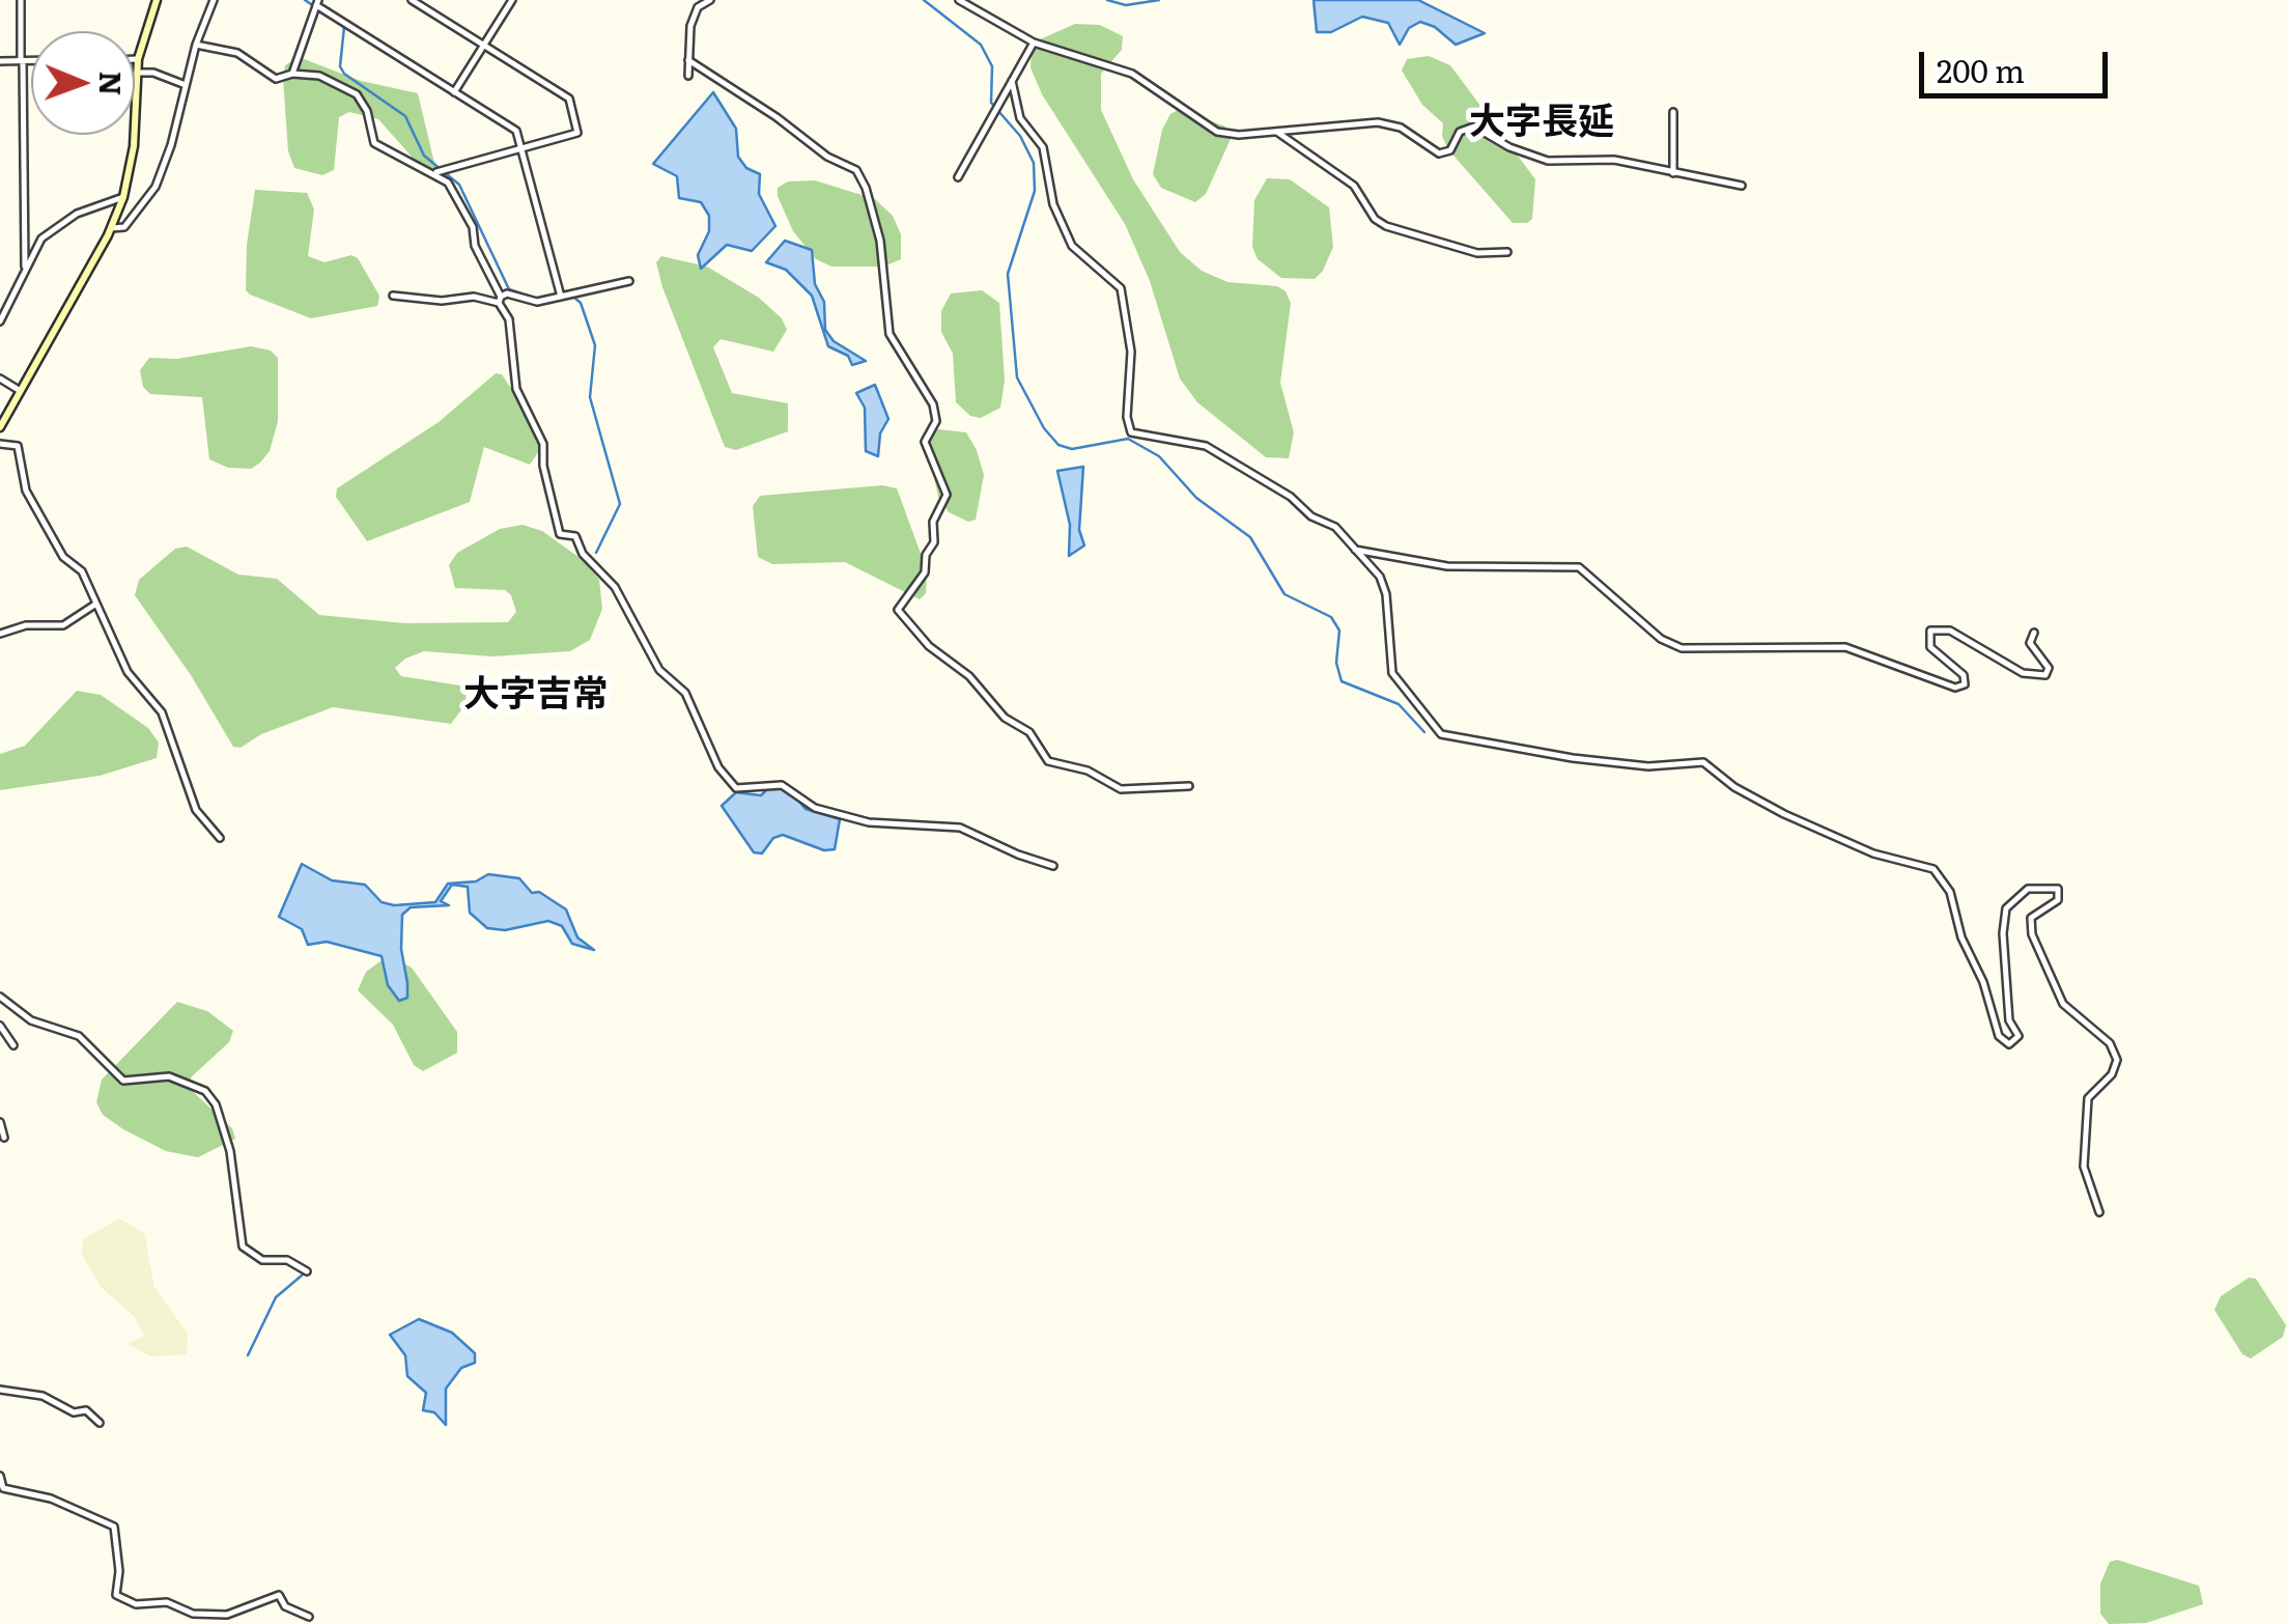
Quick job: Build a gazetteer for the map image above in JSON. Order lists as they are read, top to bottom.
{
  "districts": ["大字長延", "大字吉常"],
  "scale_bar": "200 m",
  "north": "right"
}
